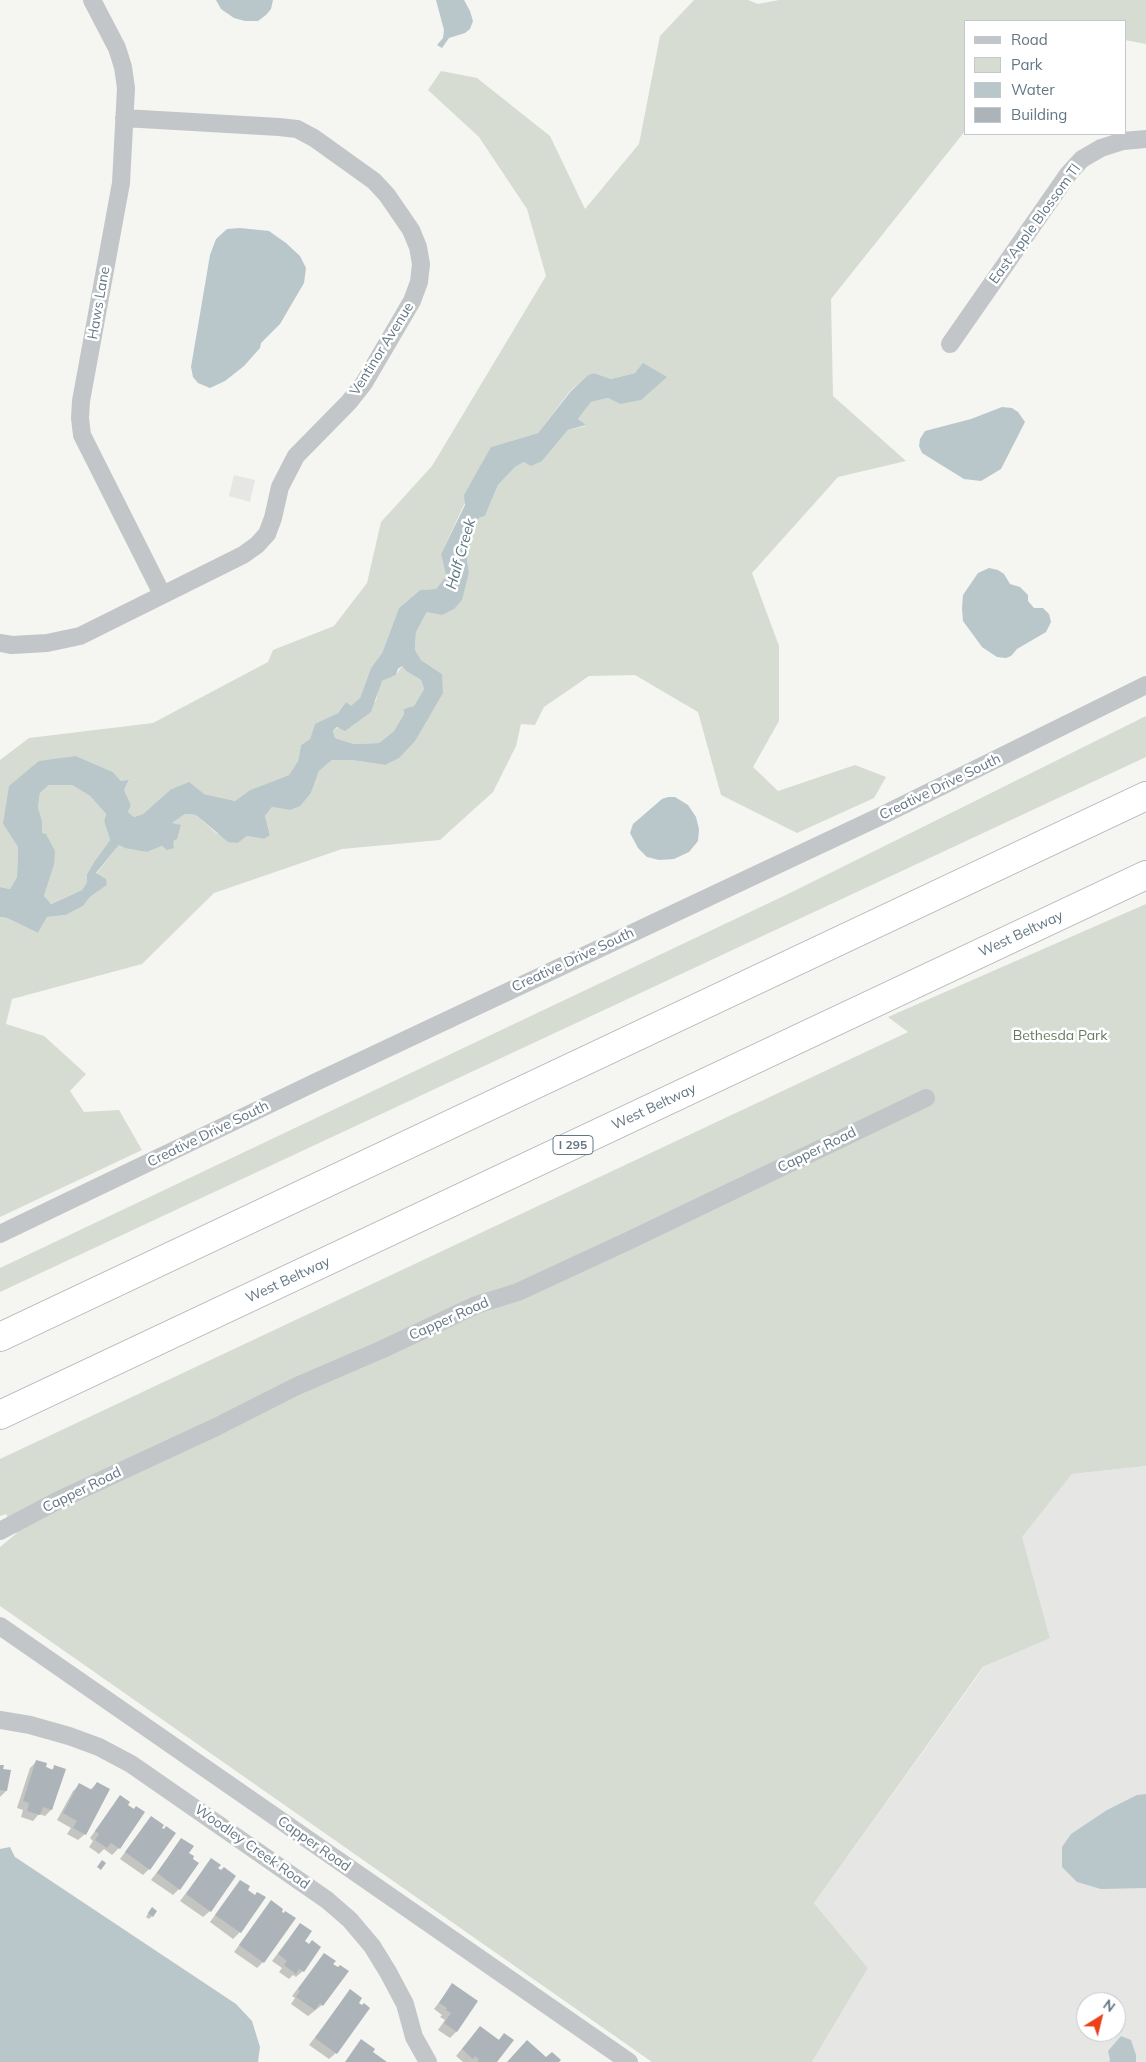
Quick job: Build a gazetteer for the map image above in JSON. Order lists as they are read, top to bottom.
{
  "streets": {
    "highway": ["West Beltway", "I 295"],
    "street": [
      "East Apple Blossom Tl",
      "Haws Lane",
      "Ventinor Avenue",
      "Creative Drive South",
      "Capper Road",
      "Woodley Creek Road"
    ]
  },
  "crossings": [
    ["Haws Lane", "Ventinor Avenue"]
  ],
  "water": ["Half Creek"],
  "parks": ["Bethesda Park"],
  "legend": [
    "Road",
    "Park",
    "Water",
    "Building"
  ],
  "north": "top right"
}
